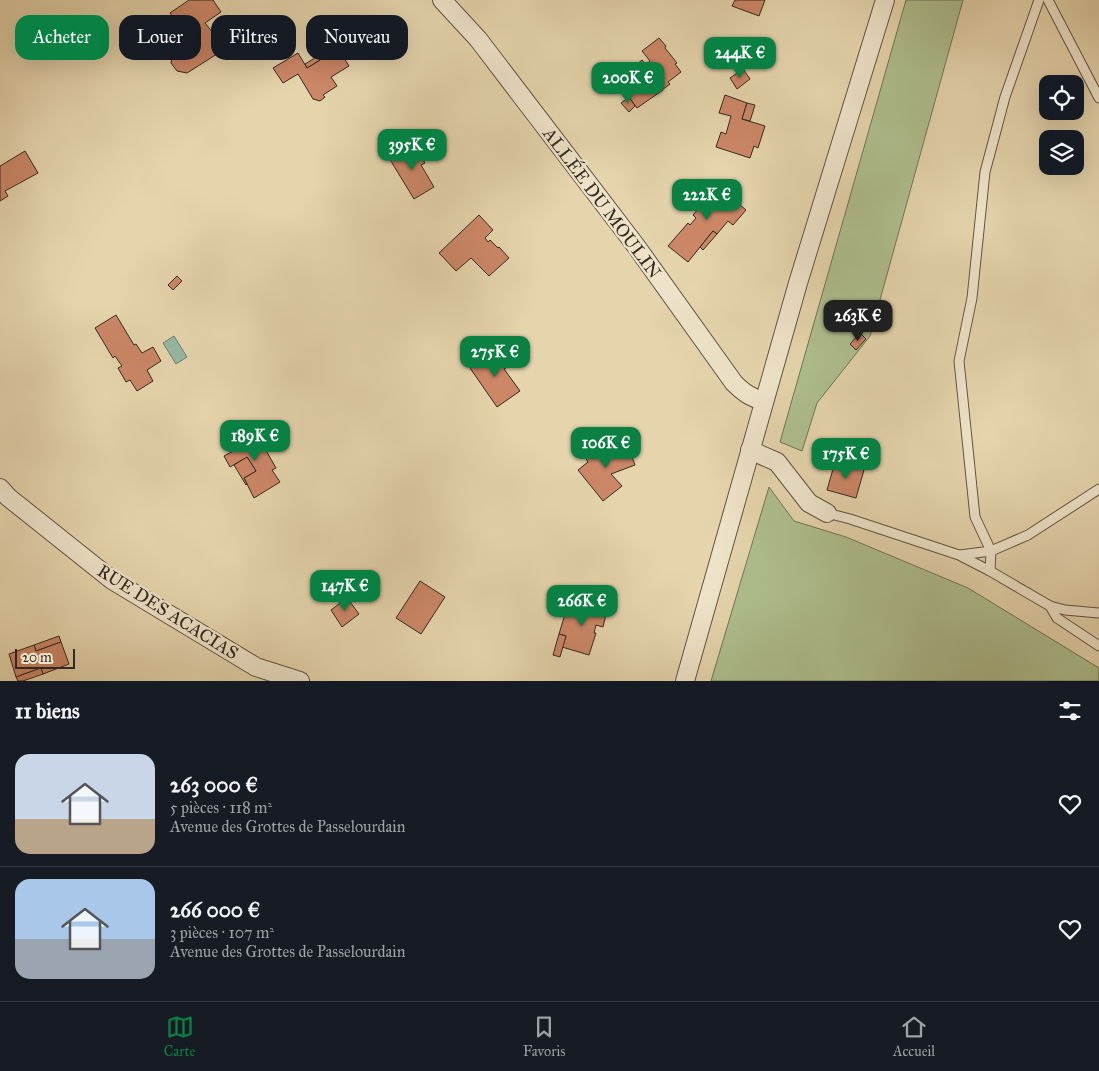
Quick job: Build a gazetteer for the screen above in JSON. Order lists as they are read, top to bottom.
{
  "streets": {
    "street": ["ALLÉE DU MOULIN", "RUE DES ACACIAS"]
  },
  "scale_bar": "20 m",
  "page": {
    "chip": [
      "Acheter",
      "Louer",
      "Filtres",
      "Nouveau"
    ],
    "price": [
      "244K €",
      "200K €",
      "395K €",
      "222K €",
      "263K €",
      "275K €",
      "189K €",
      "106K €",
      "175K €",
      "147K €",
      "266K €"
    ],
    "scale": "20 m",
    "heading": "11 biens",
    "list": [
      {
        "name": "263 000 €",
        "note": "5 pièces · 118 m² · Avenue des Grottes de Passelourdain"
      },
      {
        "name": "266 000 €",
        "note": "3 pièces · 107 m² · Avenue des Grottes de Passelourdain"
      }
    ],
    "tabs": ["Carte", "Favoris", "Accueil"]
  }
}
